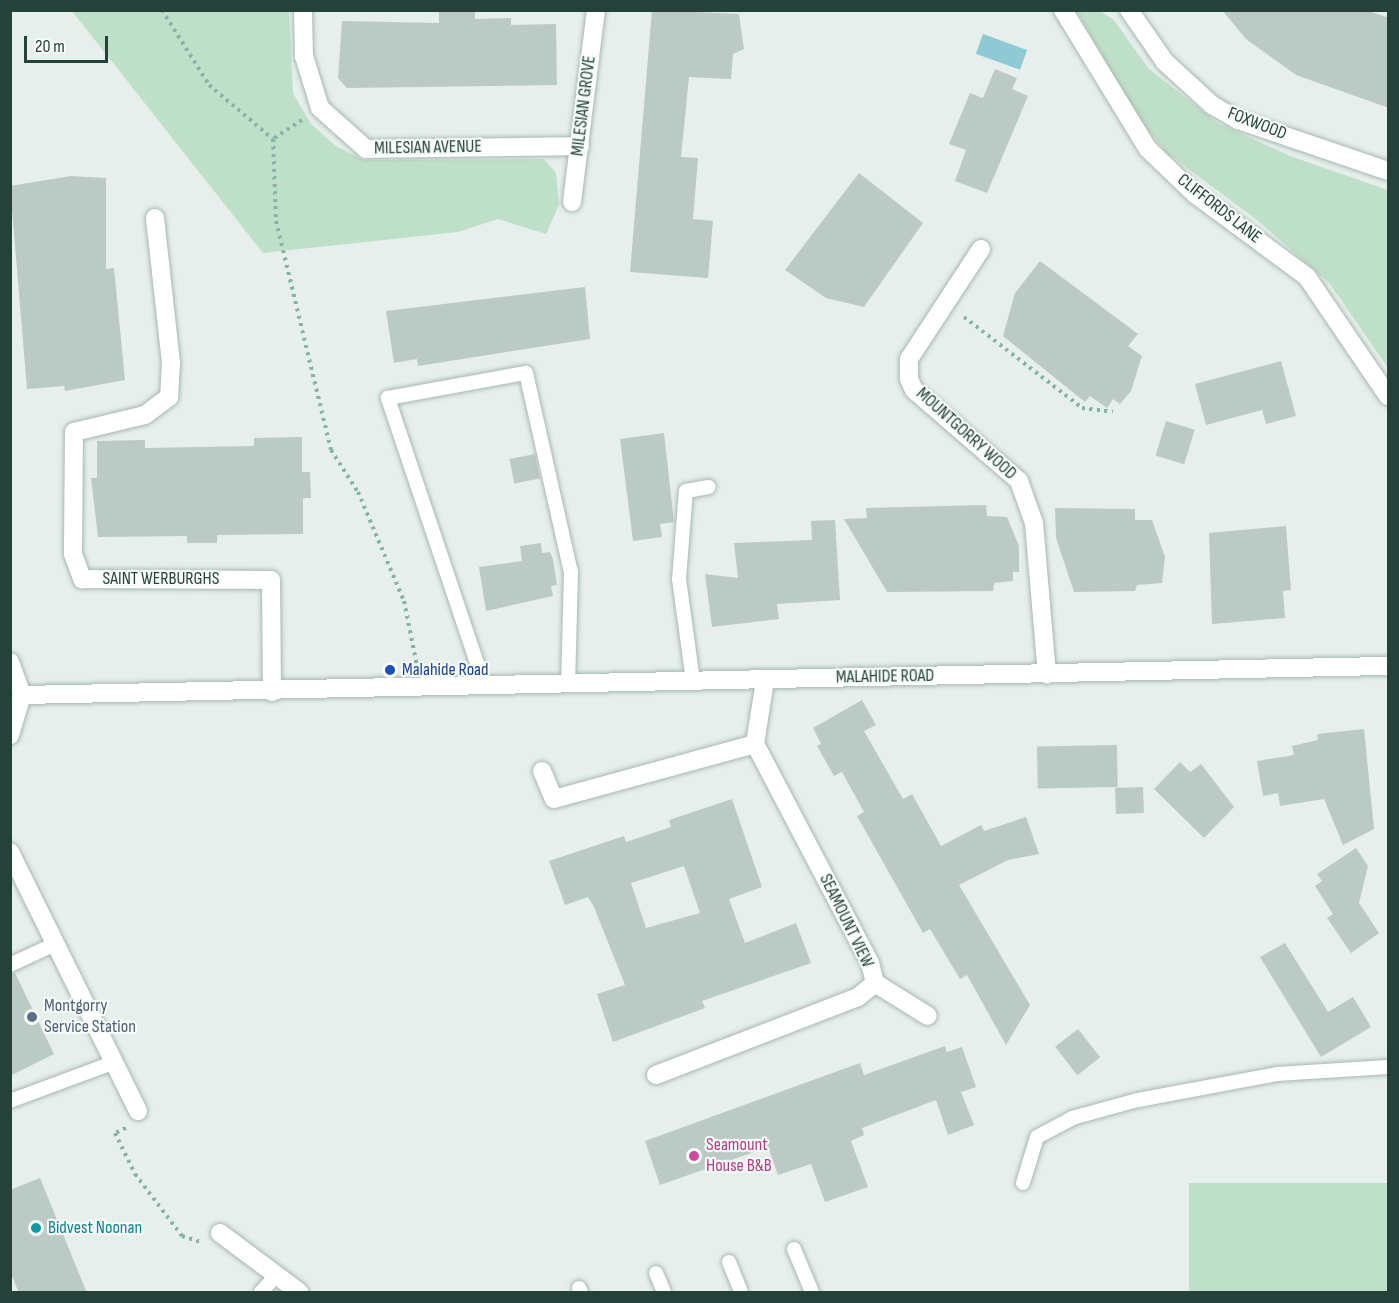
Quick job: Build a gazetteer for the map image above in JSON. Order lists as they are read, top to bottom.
{
  "streets": {
    "street": [
      "MILESIAN GROVE",
      "FOXWOOD",
      "MILESIAN AVENUE",
      "CLIFFORDS LANE",
      "MOUNTGORRY WOOD",
      "SAINT WERBURGHS",
      "MALAHIDE ROAD",
      "SEAMOUNT VIEW"
    ]
  },
  "crossings": [
    ["MILESIAN GROVE", "MILESIAN AVENUE"],
    ["MOUNTGORRY WOOD", "MALAHIDE ROAD"],
    ["SAINT WERBURGHS", "MALAHIDE ROAD"]
  ],
  "places": [
    "Malahide Road",
    "Montgorry Service Station",
    "Seamount House B&B",
    "Bidvest Noonan"
  ],
  "scale_bar": "20 m"
}
